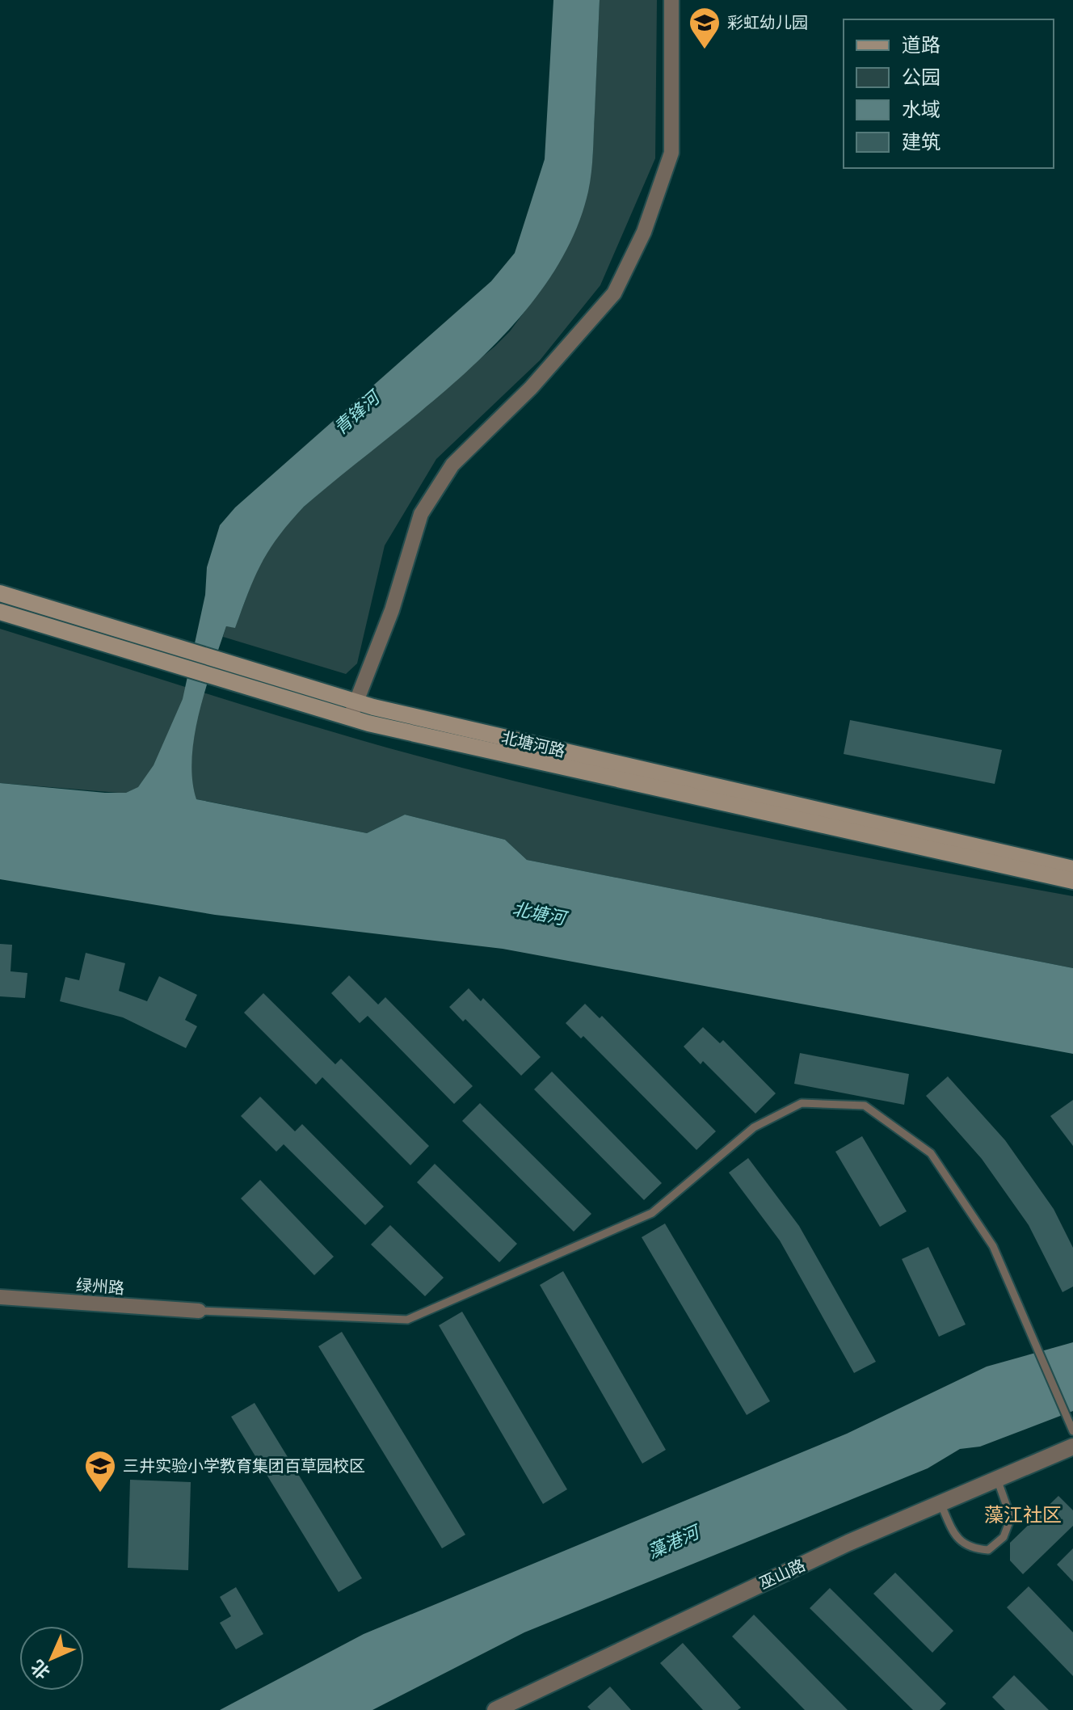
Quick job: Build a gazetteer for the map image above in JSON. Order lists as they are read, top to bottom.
{
  "streets": {
    "main road": ["北塘河路"],
    "street": ["绿州路", "巫山路"]
  },
  "districts": ["藻江社区"],
  "water": ["青锋河", "北塘河", "藻港河"],
  "places": {
    "school or university": ["彩虹幼儿园", "三井实验小学教育集团百草园校区"]
  },
  "legend": [
    "道路",
    "公园",
    "水域",
    "建筑"
  ],
  "north": "bottom left"
}
